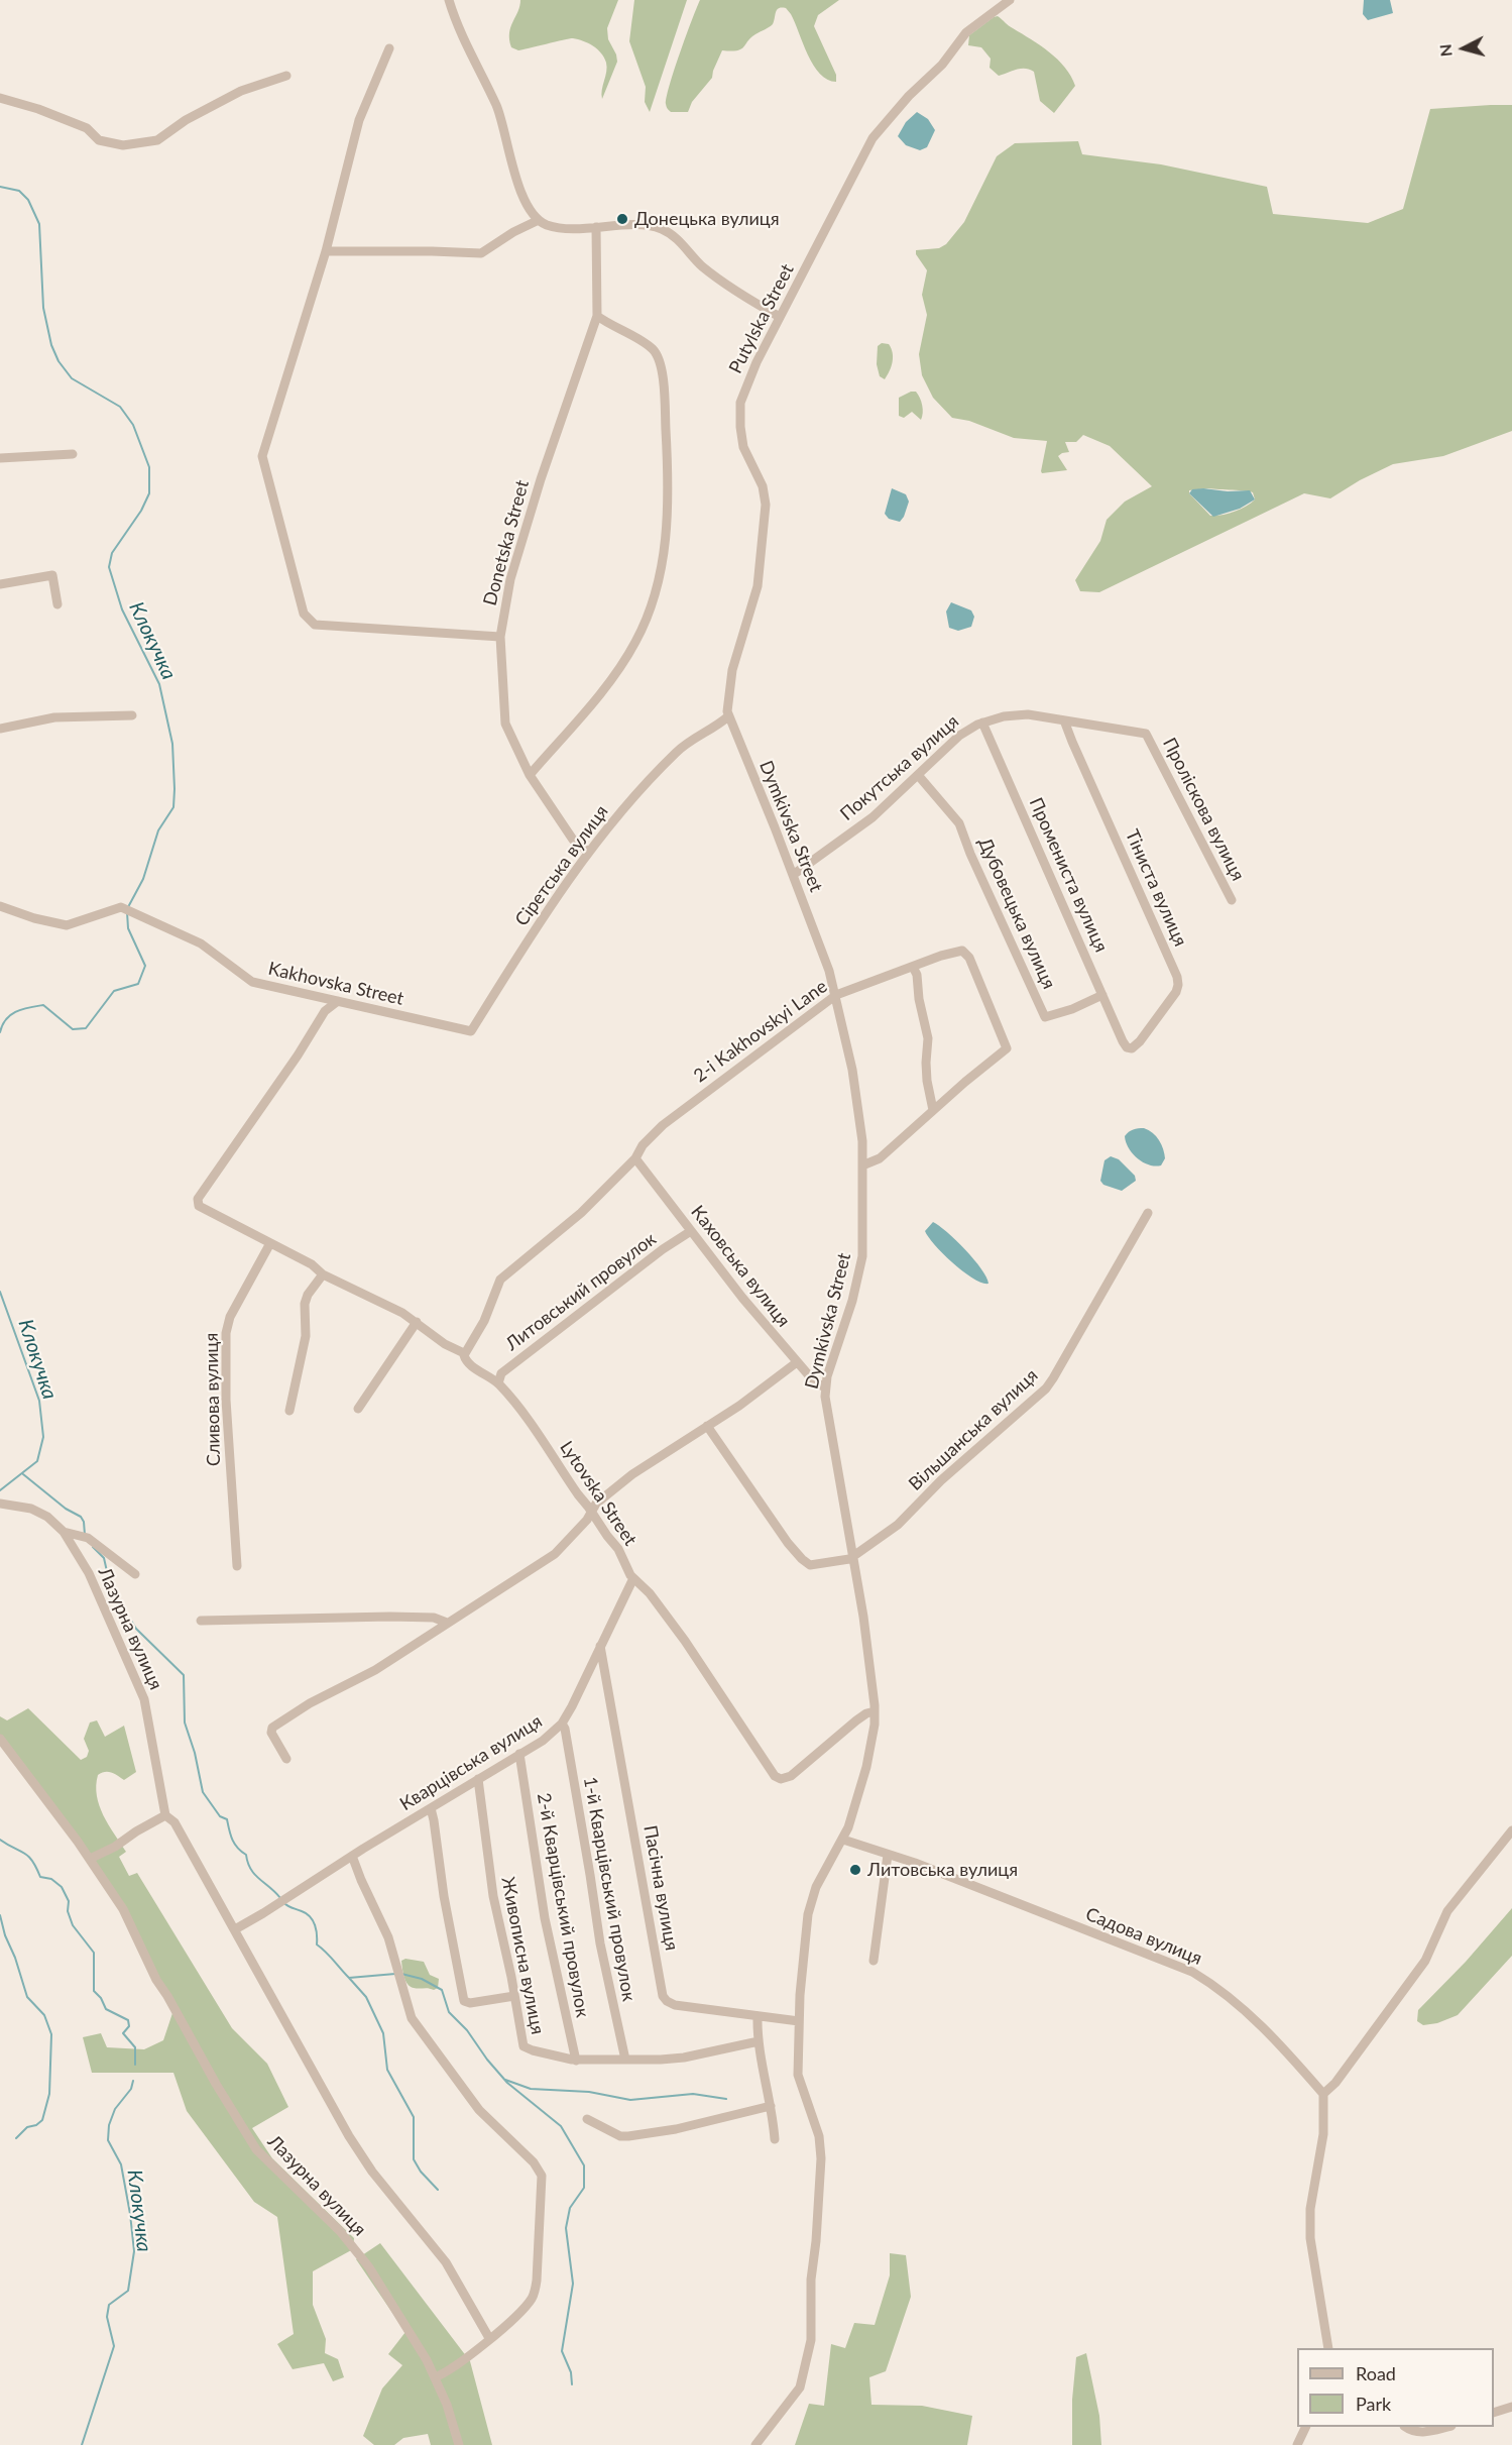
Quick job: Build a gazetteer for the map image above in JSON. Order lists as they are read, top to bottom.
{
  "streets": {
    "street": [
      "Putylska Street",
      "Donetska Street",
      "Покутська вулиця",
      "Проліскова вулиця",
      "Dymkivska Street",
      "Сіретська вулиця",
      "Промениста вулиця",
      "Тіниста вулиця",
      "Дубовецька вулиця",
      "Kakhovska Street",
      "2-i Kakhovskyi Lane",
      "Каховська вулиця",
      "Литовський провулок",
      "Сливова вулиця",
      "Вільшанська вулиця",
      "Lytovska Street",
      "Лазурна вулиця",
      "Кварцівська вулиця",
      "Пасічна вулиця",
      "1-й Кварцівський провулок",
      "2-й Кварцівський провулок",
      "Садова вулиця",
      "Живописна вулиця"
    ]
  },
  "crossings": [
    ["Putylska Street", "Dymkivska Street"],
    ["Putylska Street", "Сіретська вулиця"],
    ["Donetska Street", "Сіретська вулиця"],
    ["Покутська вулиця", "Проліскова вулиця"],
    ["Покутська вулиця", "Dymkivska Street"],
    ["Покутська вулиця", "Промениста вулиця"],
    ["Покутська вулиця", "Тіниста вулиця"],
    ["Покутська вулиця", "Дубовецька вулиця"],
    ["Dymkivska Street", "Сіретська вулиця"],
    ["Dymkivska Street", "2-i Kakhovskyi Lane"],
    ["Dymkivska Street", "Каховська вулиця"],
    ["Dymkivska Street", "Вільшанська вулиця"],
    ["Dymkivska Street", "Lytovska Street"],
    ["Dymkivska Street", "Пасічна вулиця"],
    ["Dymkivska Street", "Садова вулиця"],
    ["Сіретська вулиця", "Kakhovska Street"],
    ["Промениста вулиця", "Тіниста вулиця"],
    ["Промениста вулиця", "Дубовецька вулиця"],
    ["Kakhovska Street", "Lytovska Street"],
    ["2-i Kakhovskyi Lane", "Каховська вулиця"],
    ["Каховська вулиця", "Литовський провулок"],
    ["Литовський провулок", "Lytovska Street"],
    ["Сливова вулиця", "Lytovska Street"],
    ["Lytovska Street", "Кварцівська вулиця"],
    ["Лазурна вулиця", "Кварцівська вулиця"],
    ["Кварцівська вулиця", "Пасічна вулиця"],
    ["Кварцівська вулиця", "1-й Кварцівський провулок"],
    ["Кварцівська вулиця", "2-й Кварцівський провулок"],
    ["Кварцівська вулиця", "Живописна вулиця"],
    ["1-й Кварцівський провулок", "Живописна вулиця"],
    ["2-й Кварцівський провулок", "Живописна вулиця"]
  ],
  "water": ["Клокучка"],
  "places": ["Донецька вулиця", "Литовська вулиця"],
  "legend": ["Road", "Park"],
  "north": "left"
}
